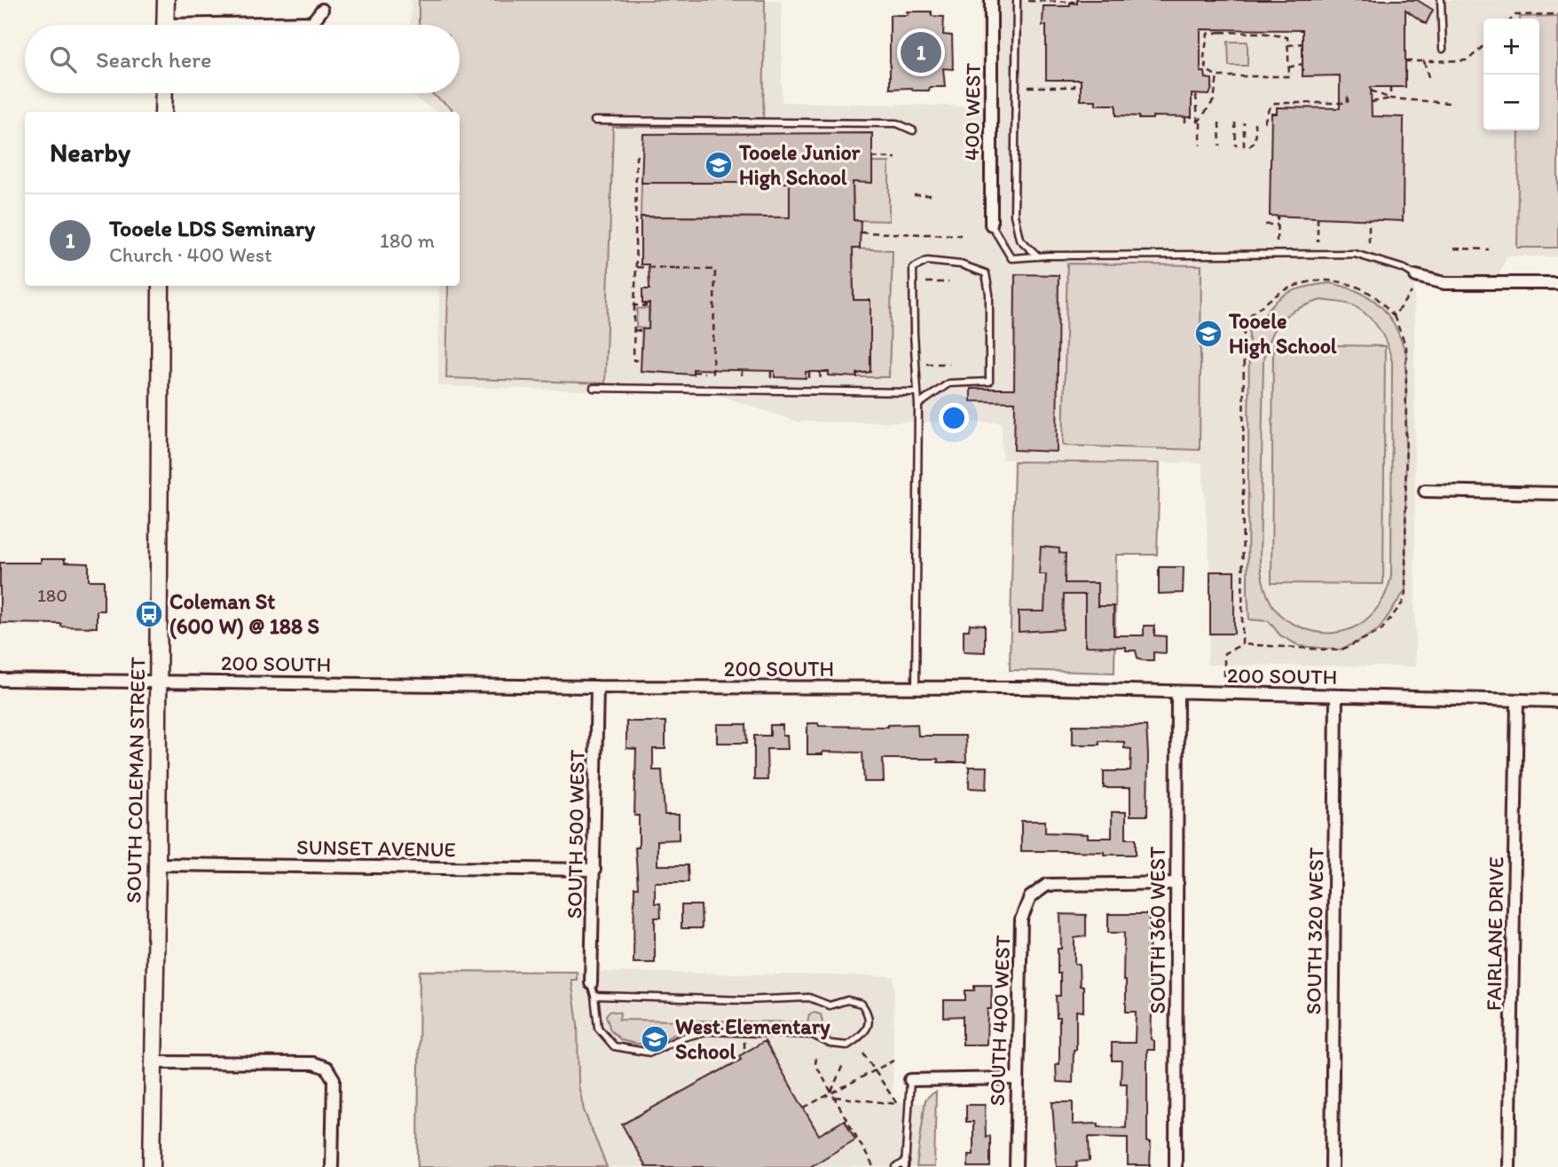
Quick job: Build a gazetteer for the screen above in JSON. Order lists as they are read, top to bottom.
{
  "streets": {
    "street": [
      "400 WEST",
      "200 SOUTH",
      "SOUTH COLEMAN STREET",
      "SOUTH 500 WEST",
      "SUNSET AVENUE",
      "SOUTH 360 WEST",
      "SOUTH 320 WEST",
      "FAIRLANE DRIVE",
      "SOUTH 400 WEST"
    ]
  },
  "crossings": [
    ["200 SOUTH", "SOUTH COLEMAN STREET"],
    ["200 SOUTH", "SOUTH 500 WEST"],
    ["200 SOUTH", "SOUTH 360 WEST"],
    ["200 SOUTH", "SOUTH 320 WEST"],
    ["200 SOUTH", "FAIRLANE DRIVE"],
    ["SOUTH COLEMAN STREET", "SUNSET AVENUE"],
    ["SOUTH 500 WEST", "SUNSET AVENUE"],
    ["SOUTH 360 WEST", "SOUTH 400 WEST"]
  ],
  "places": {
    "school or university": ["Tooele Junior High School", "Tooele High School", "West Elementary School"],
    "bus stop": ["Coleman St (600 W) @ 188 S"]
  },
  "house_numbers": ["180"],
  "page": {
    "map_buttons": ["+", "−"],
    "search": "Search here",
    "pins": "1",
    "heading": "Nearby",
    "list": [
      {
        "mark": "1",
        "name": "Tooele LDS Seminary",
        "note": "Church · 400 West",
        "value": "180 m"
      }
    ]
  }
}
